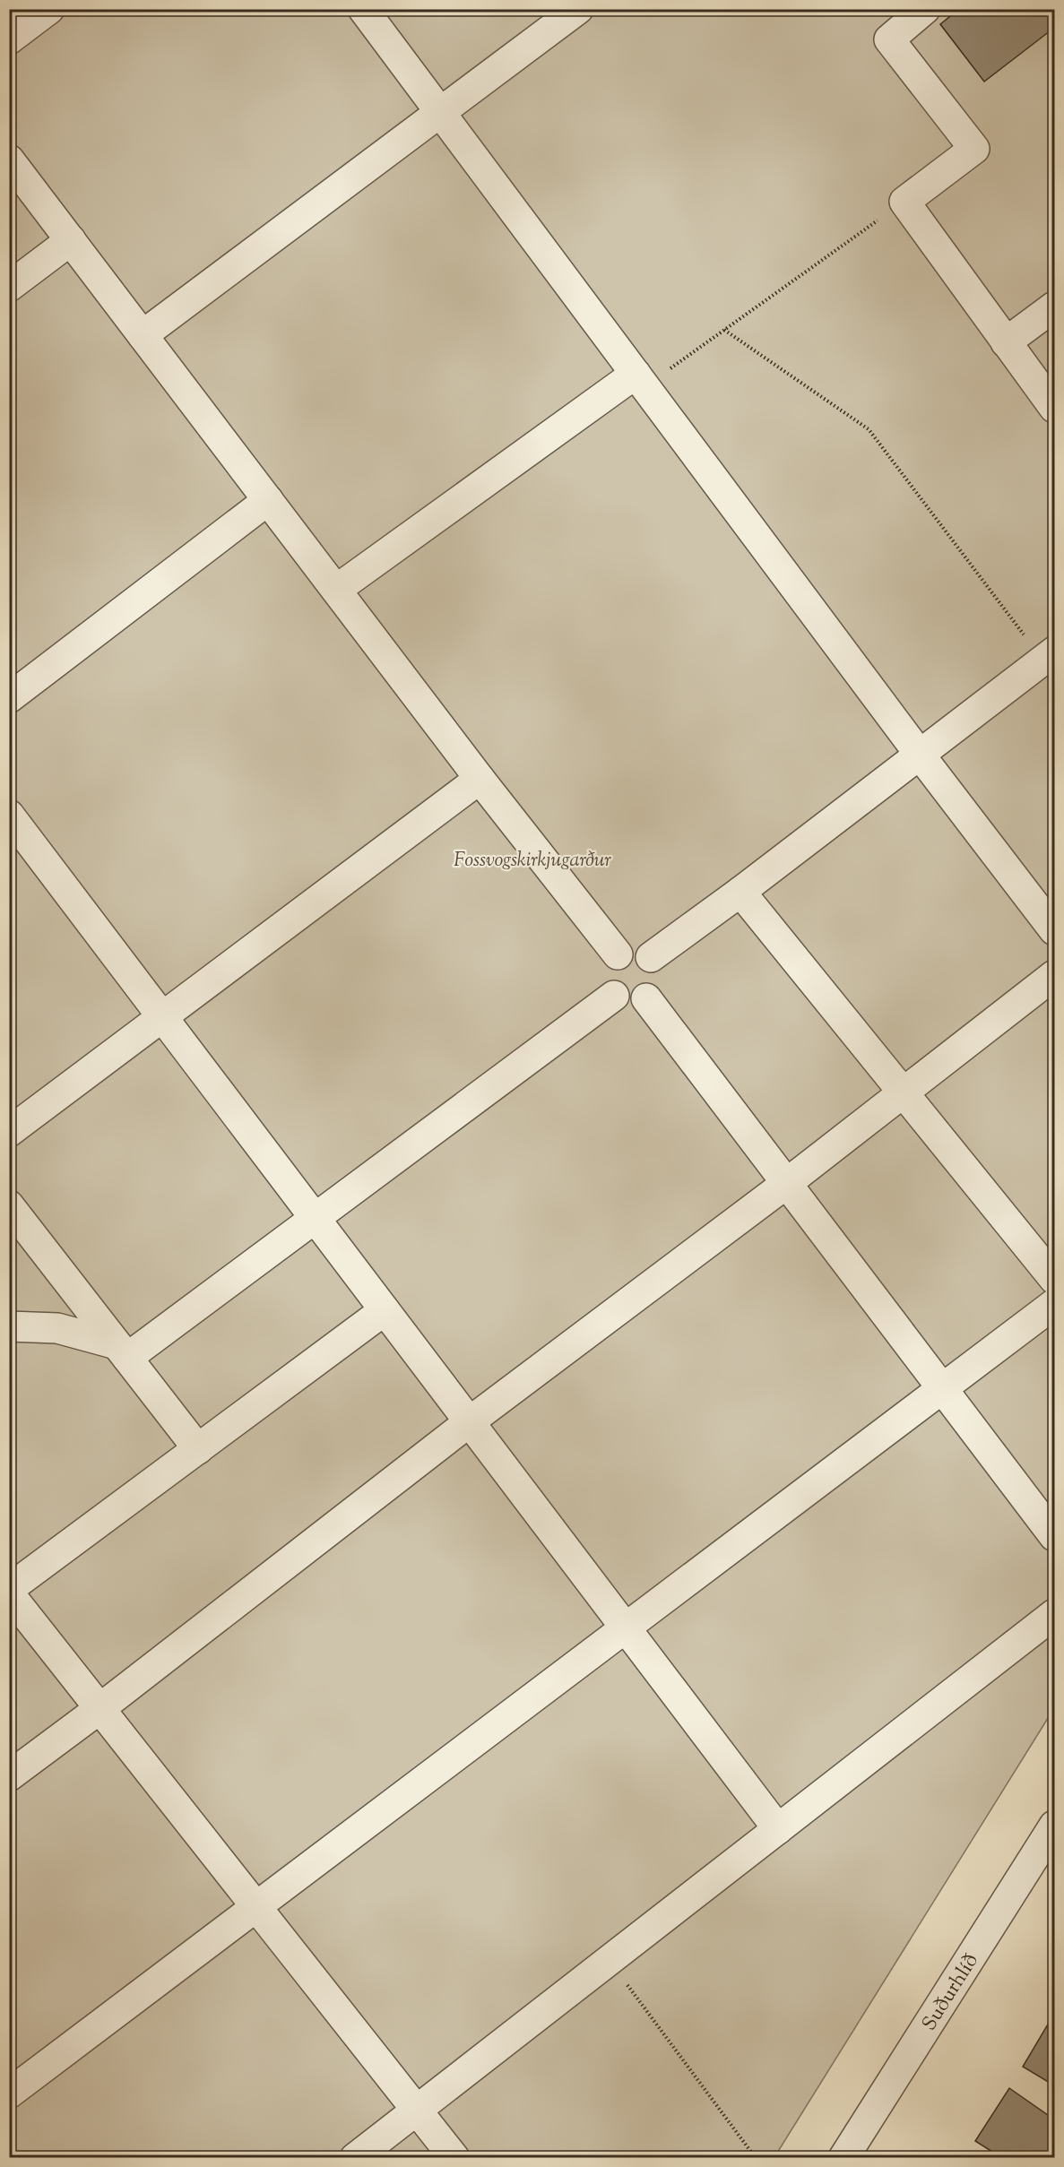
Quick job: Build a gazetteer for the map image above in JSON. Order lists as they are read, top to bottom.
{
  "streets": {
    "street": ["Suðurhlíð"]
  },
  "parks": ["Fossvogskirkjugarður"]
}
